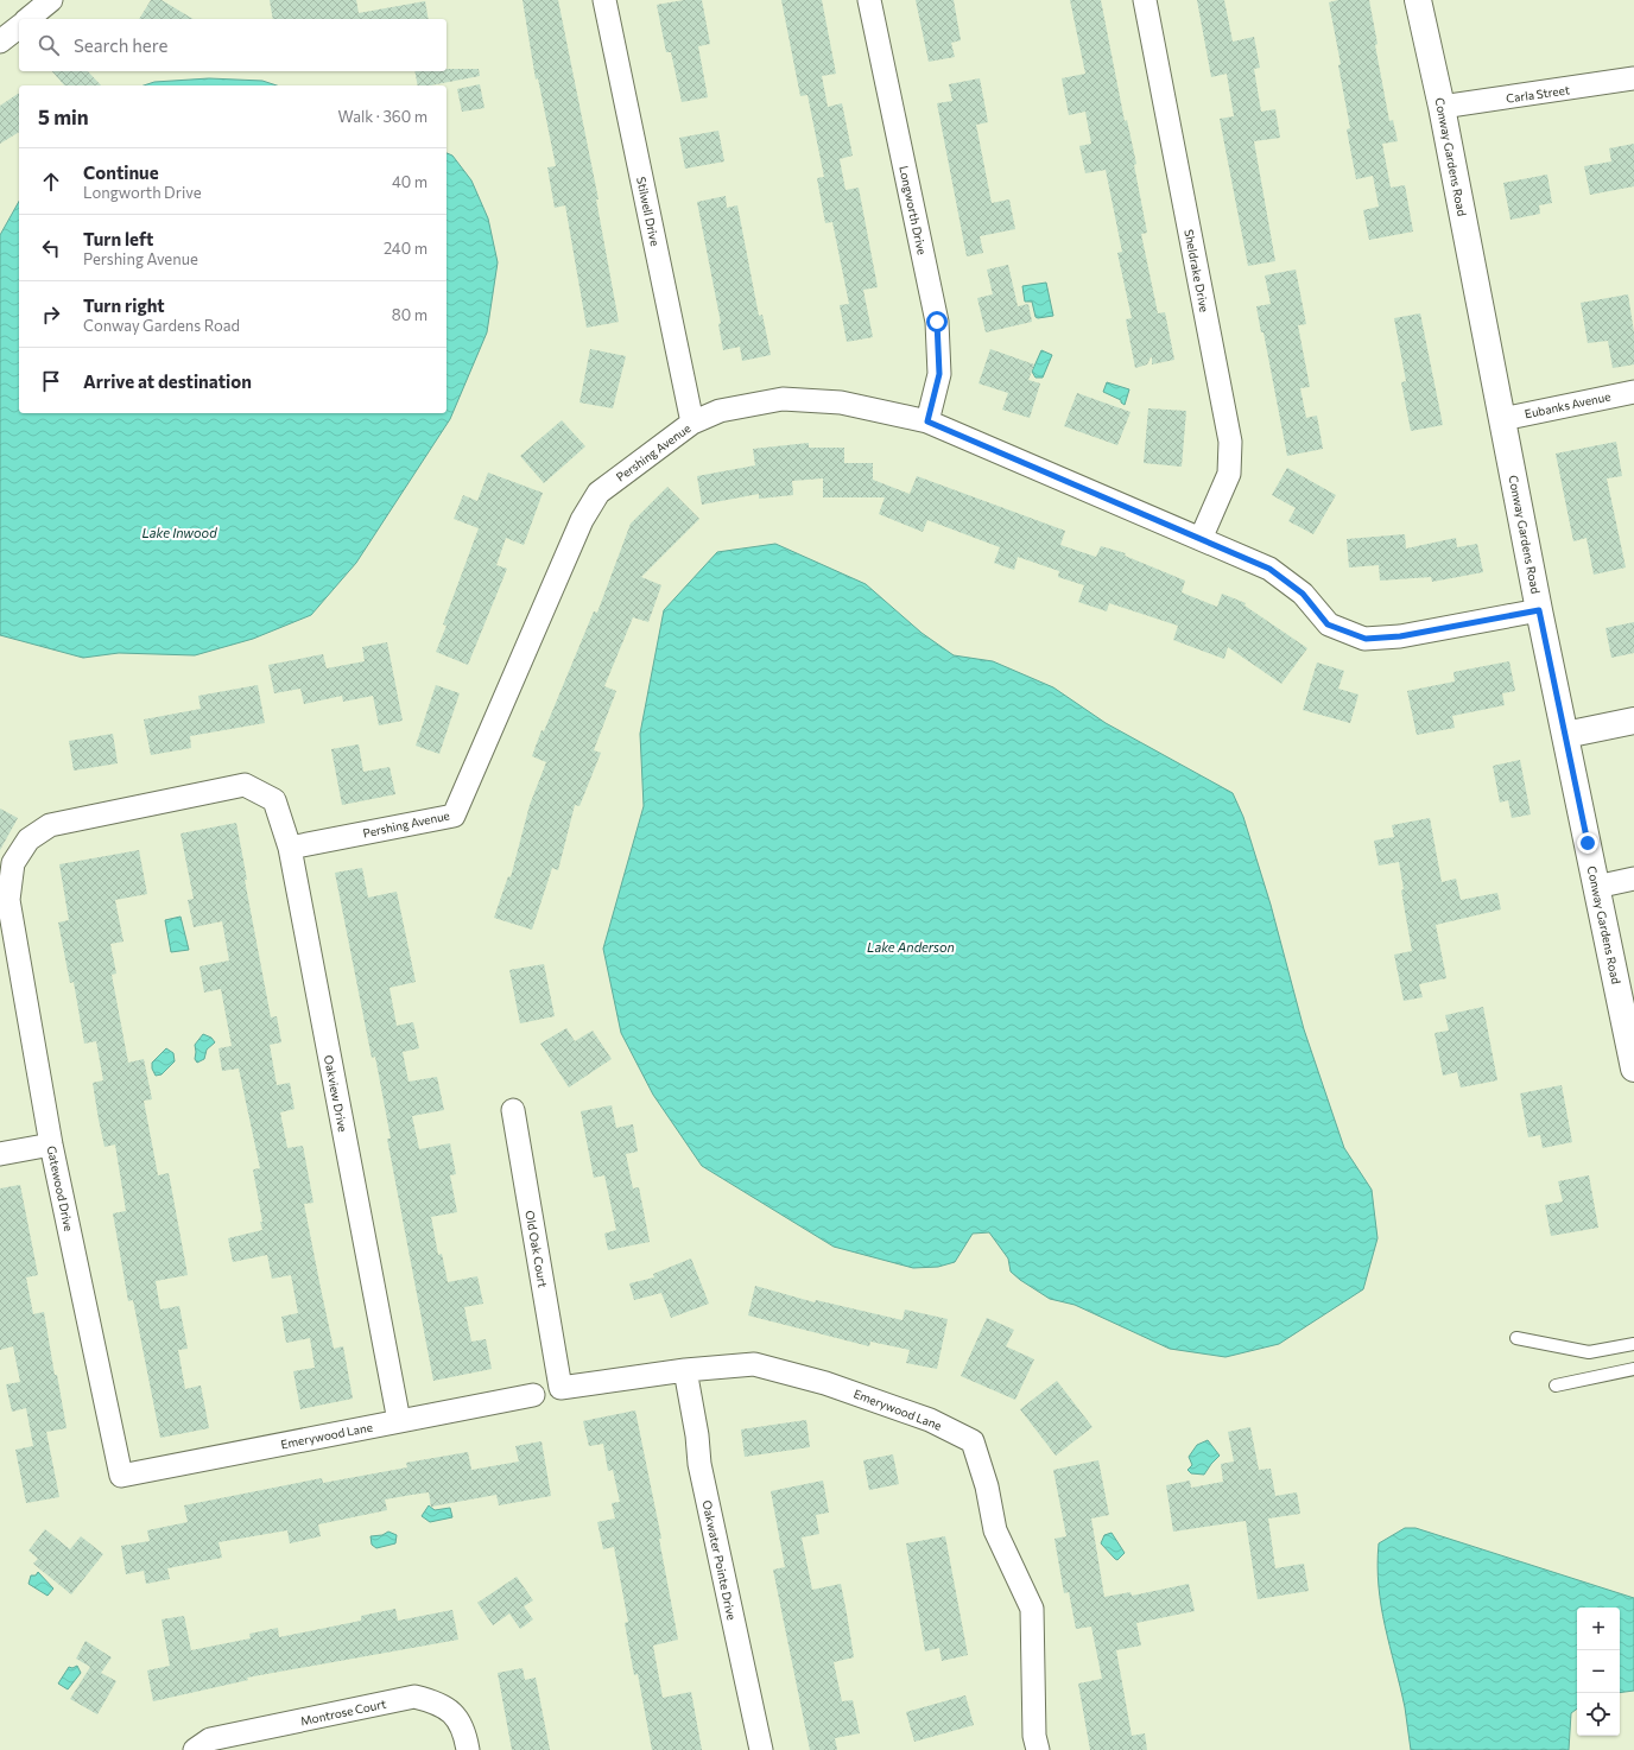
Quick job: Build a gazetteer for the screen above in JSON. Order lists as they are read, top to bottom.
{
  "streets": {
    "street": [
      "Carla Street",
      "Conway Gardens Road",
      "Longworth Drive",
      "Stilwell Drive",
      "Sheldrake Drive",
      "Eubanks Avenue",
      "Pershing Avenue",
      "Oakview Drive",
      "Gatewood Drive",
      "Old Oak Court",
      "Emerywood Lane",
      "Oakwater Pointe Drive",
      "Montrose Court"
    ]
  },
  "crossings": [
    ["Carla Street", "Conway Gardens Road"],
    ["Conway Gardens Road", "Eubanks Avenue"],
    ["Conway Gardens Road", "Pershing Avenue"],
    ["Longworth Drive", "Pershing Avenue"],
    ["Stilwell Drive", "Pershing Avenue"],
    ["Sheldrake Drive", "Pershing Avenue"],
    ["Pershing Avenue", "Oakview Drive"],
    ["Oakview Drive", "Gatewood Drive"],
    ["Oakview Drive", "Emerywood Lane"],
    ["Gatewood Drive", "Emerywood Lane"],
    ["Old Oak Court", "Emerywood Lane"],
    ["Emerywood Lane", "Oakwater Pointe Drive"]
  ],
  "water": ["Lake Inwood", "Lake Anderson"],
  "page": {
    "search": "Search here",
    "heading": ["5 min", "Walk · 360 m"],
    "list": [
      ["Continue", "Longworth Drive", "40 m"],
      ["Turn left", "Pershing Avenue", "240 m"],
      ["Turn right", "Conway Gardens Road", "80 m"],
      "Arrive at destination"
    ],
    "map_buttons": ["+", "−"]
  }
}
